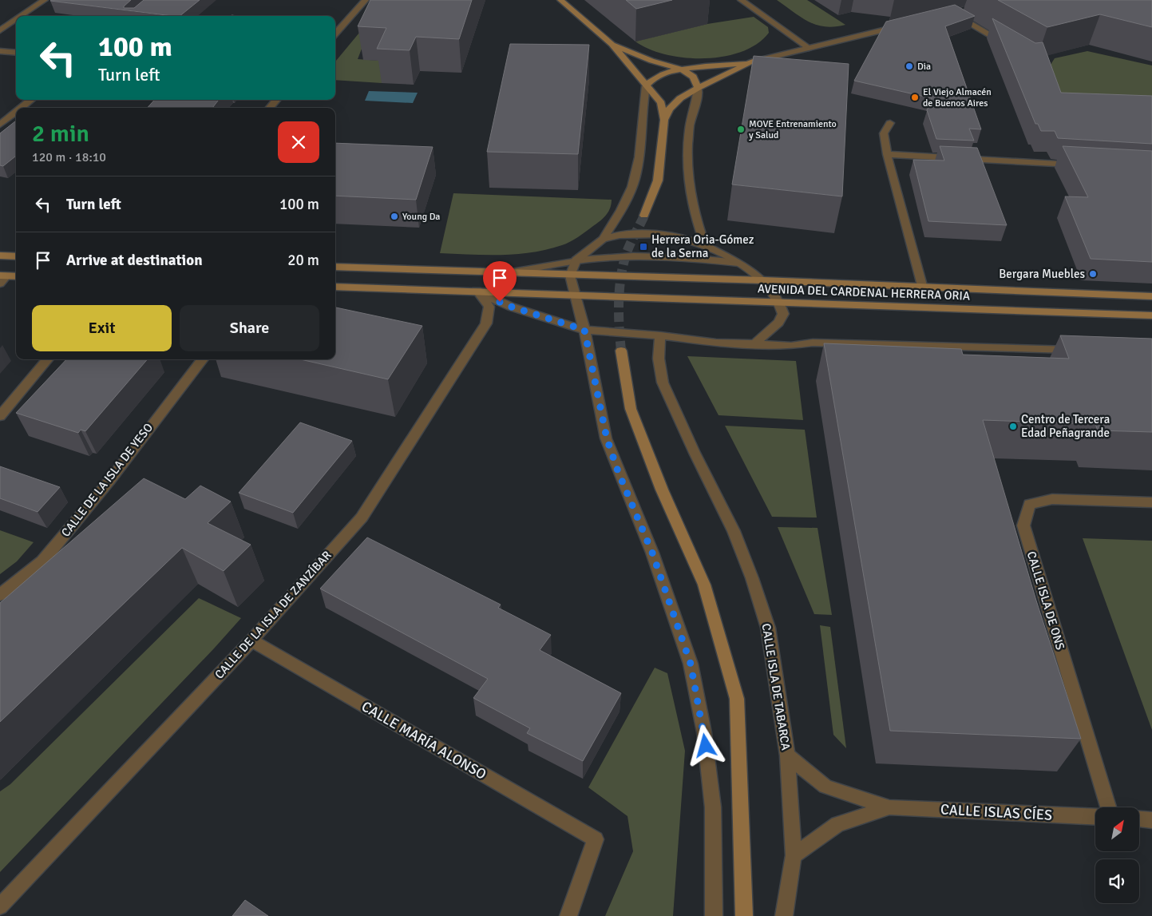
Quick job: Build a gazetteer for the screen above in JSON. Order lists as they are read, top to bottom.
{
  "streets": {
    "main road": ["AVENIDA DEL CARDENAL HERRERA ORIA"],
    "street": [
      "CALLE DE LA ISLA DE YESO",
      "CALLE ISLA DE ONS",
      "CALLE DE LA ISLA DE ZANZÍBAR",
      "CALLE ISLA DE TABARCA",
      "CALLE MARÍA ALONSO",
      "CALLE ISLAS CÍES"
    ]
  },
  "crossings": [
    ["AVENIDA DEL CARDENAL HERRERA ORIA", "CALLE DE LA ISLA DE ZANZÍBAR"],
    ["AVENIDA DEL CARDENAL HERRERA ORIA", "CALLE ISLA DE TABARCA"],
    ["CALLE DE LA ISLA DE ZANZÍBAR", "CALLE MARÍA ALONSO"],
    ["CALLE ISLA DE TABARCA", "CALLE ISLAS CÍES"]
  ],
  "places": {
    "other": [
      "Dia",
      "El Viejo Almacén de Buenos Aires",
      "MOVE Entrenamiento y Salud",
      "Young Da",
      "Bergara Muebles",
      "Centro de Tercera Edad Peñagrande"
    ],
    "transit": ["Herrera Oria-Gómez de la Serna"]
  },
  "north": "top right",
  "page": {
    "turn": ["100 m", "Turn left"],
    "heading": ["2 min", "120 m · 18:10"],
    "list": [
      {
        "name": "Turn left",
        "value": "100 m"
      },
      {
        "name": "Arrive at destination",
        "value": "20 m"
      }
    ],
    "buttons": ["Exit", "Share"]
  }
}
